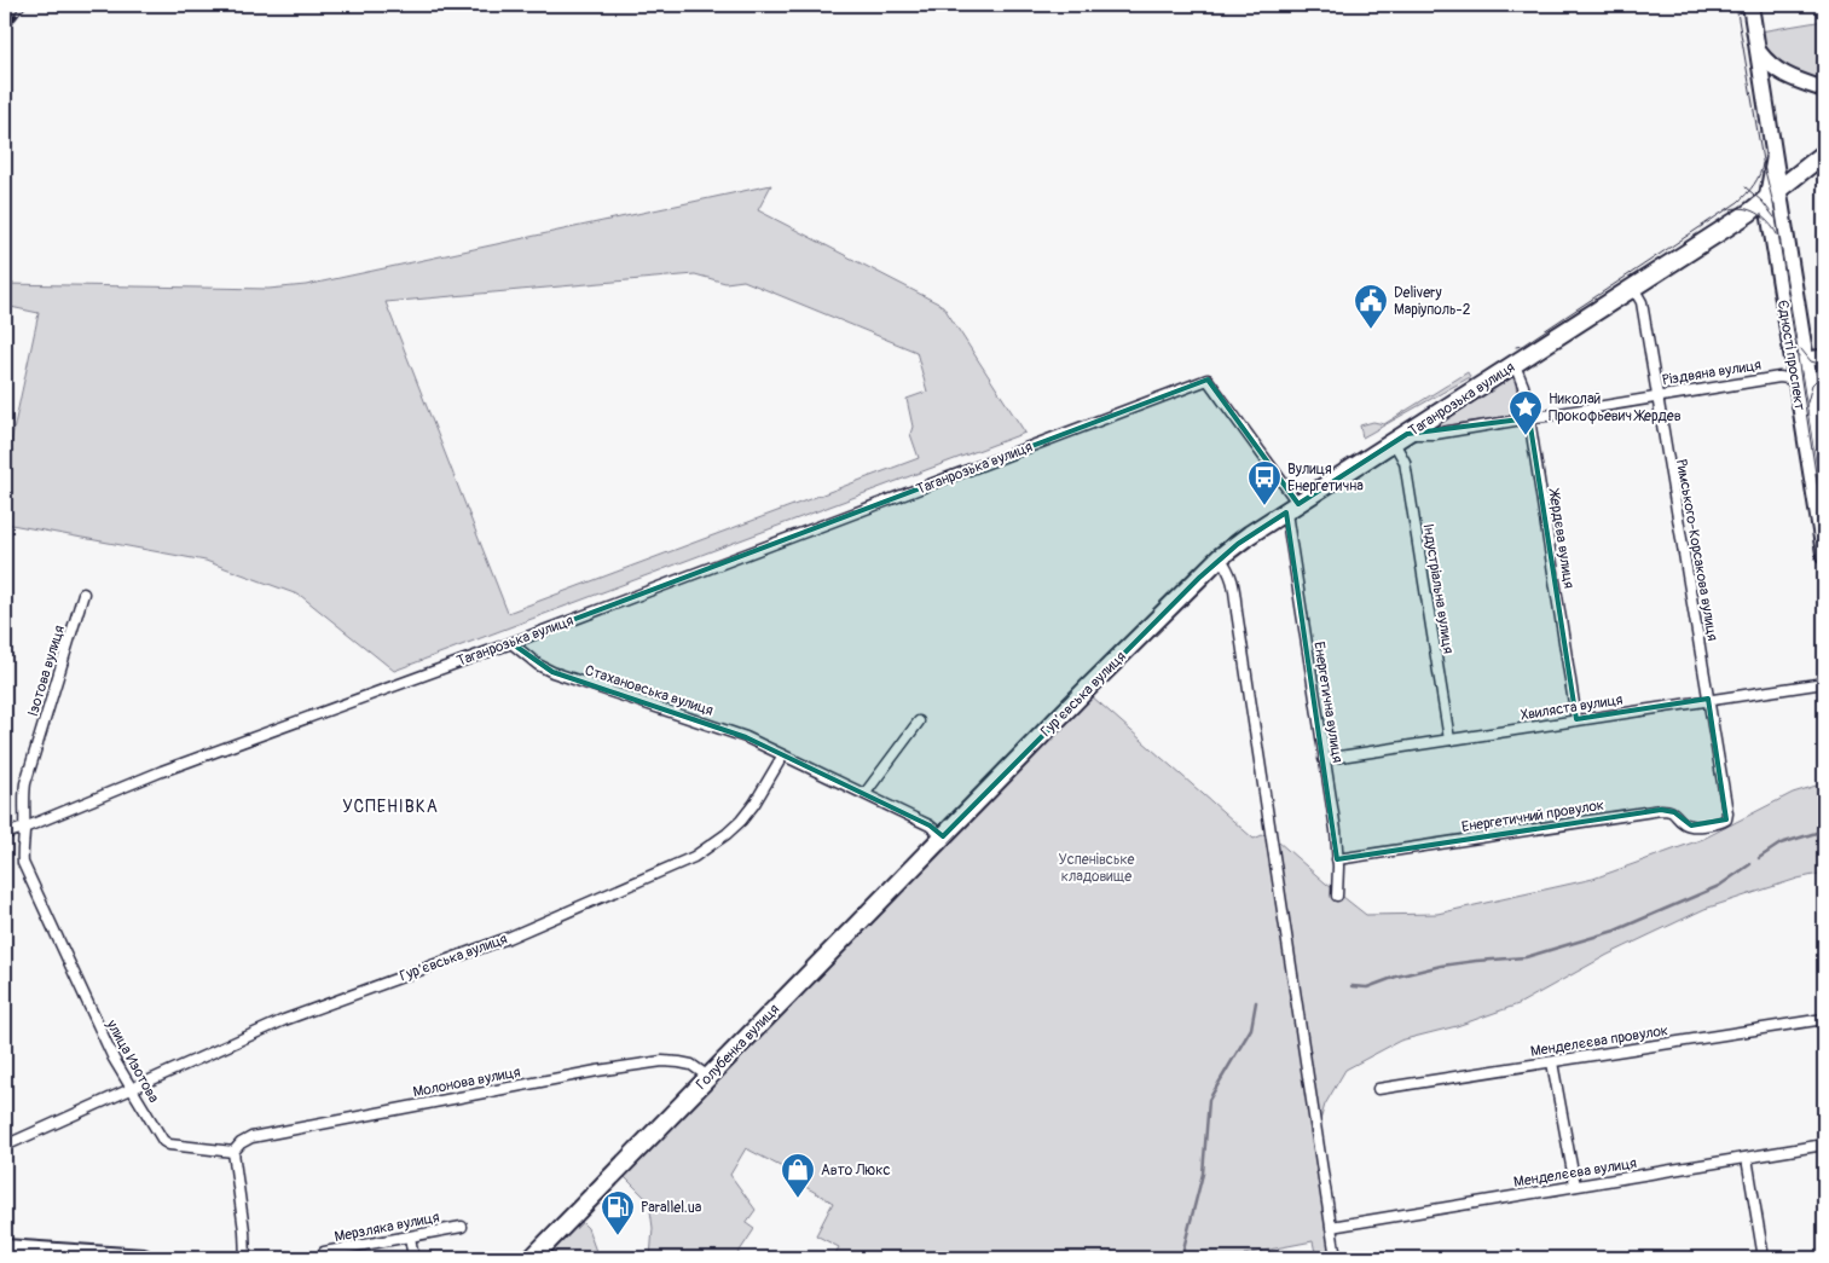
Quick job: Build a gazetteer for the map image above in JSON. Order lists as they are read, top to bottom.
{
  "streets": {
    "highway": ["Таганрозька вулиця", "Гур’євська вулиця", "Голубенка вулиця"],
    "main road": ["Єдності проспект"],
    "street": [
      "Різдвяна вулиця",
      "Жердєва вулиця",
      "Римського-Корсакова вулиця",
      "Індустріальна вулиця",
      "Ізотова вулиця",
      "Стахановська вулиця",
      "Енергетична вулиця",
      "Хвиляста вулиця",
      "Енергетичний провулок",
      "Менделєєва провулок",
      "улица Изотова",
      "Молонова вулиця",
      "Менделєєва вулиця",
      "Мерзляка вулиця"
    ]
  },
  "crossings": [
    ["Єдності проспект", "Різдвяна вулиця"],
    ["Єдності проспект", "Таганрозька вулиця"],
    ["Різдвяна вулиця", "Таганрозька вулиця"],
    ["Різдвяна вулиця", "Жердєва вулиця"],
    ["Різдвяна вулиця", "Римського-Корсакова вулиця"],
    ["Таганрозька вулиця", "Жердєва вулиця"],
    ["Таганрозька вулиця", "Римського-Корсакова вулиця"],
    ["Таганрозька вулиця", "Індустріальна вулиця"],
    ["Таганрозька вулиця", "Ізотова вулиця"],
    ["Таганрозька вулиця", "Стахановська вулиця"],
    ["Таганрозька вулиця", "Гур’євська вулиця"],
    ["Таганрозька вулиця", "Енергетична вулиця"],
    ["Таганрозька вулиця", "улица Изотова"],
    ["Жердєва вулиця", "Хвиляста вулиця"],
    ["Римського-Корсакова вулиця", "Хвиляста вулиця"],
    ["Римського-Корсакова вулиця", "Енергетичний провулок"],
    ["Індустріальна вулиця", "Хвиляста вулиця"],
    ["Ізотова вулиця", "улица Изотова"],
    ["Стахановська вулиця", "Гур’євська вулиця"],
    ["Гур’євська вулиця", "Енергетична вулиця"],
    ["Гур’євська вулиця", "Голубенка вулиця"],
    ["Гур’євська вулиця", "улица Изотова"],
    ["Енергетична вулиця", "Хвиляста вулиця"],
    ["Енергетична вулиця", "Енергетичний провулок"],
    ["Голубенка вулиця", "Молонова вулиця"],
    ["улица Изотова", "Молонова вулиця"]
  ],
  "districts": ["УСПЕНІВКА"],
  "parks": ["Успенівське кладовище"],
  "places": {
    "public building": ["Delivery Марiуполь-2"],
    "place": ["Николай Прокофьевич Жердев"],
    "bus stop": ["Вулиця Енергетична"],
    "shop": ["Авто Люкс"],
    "fuel station": ["Parallel.ua"]
  }
}
